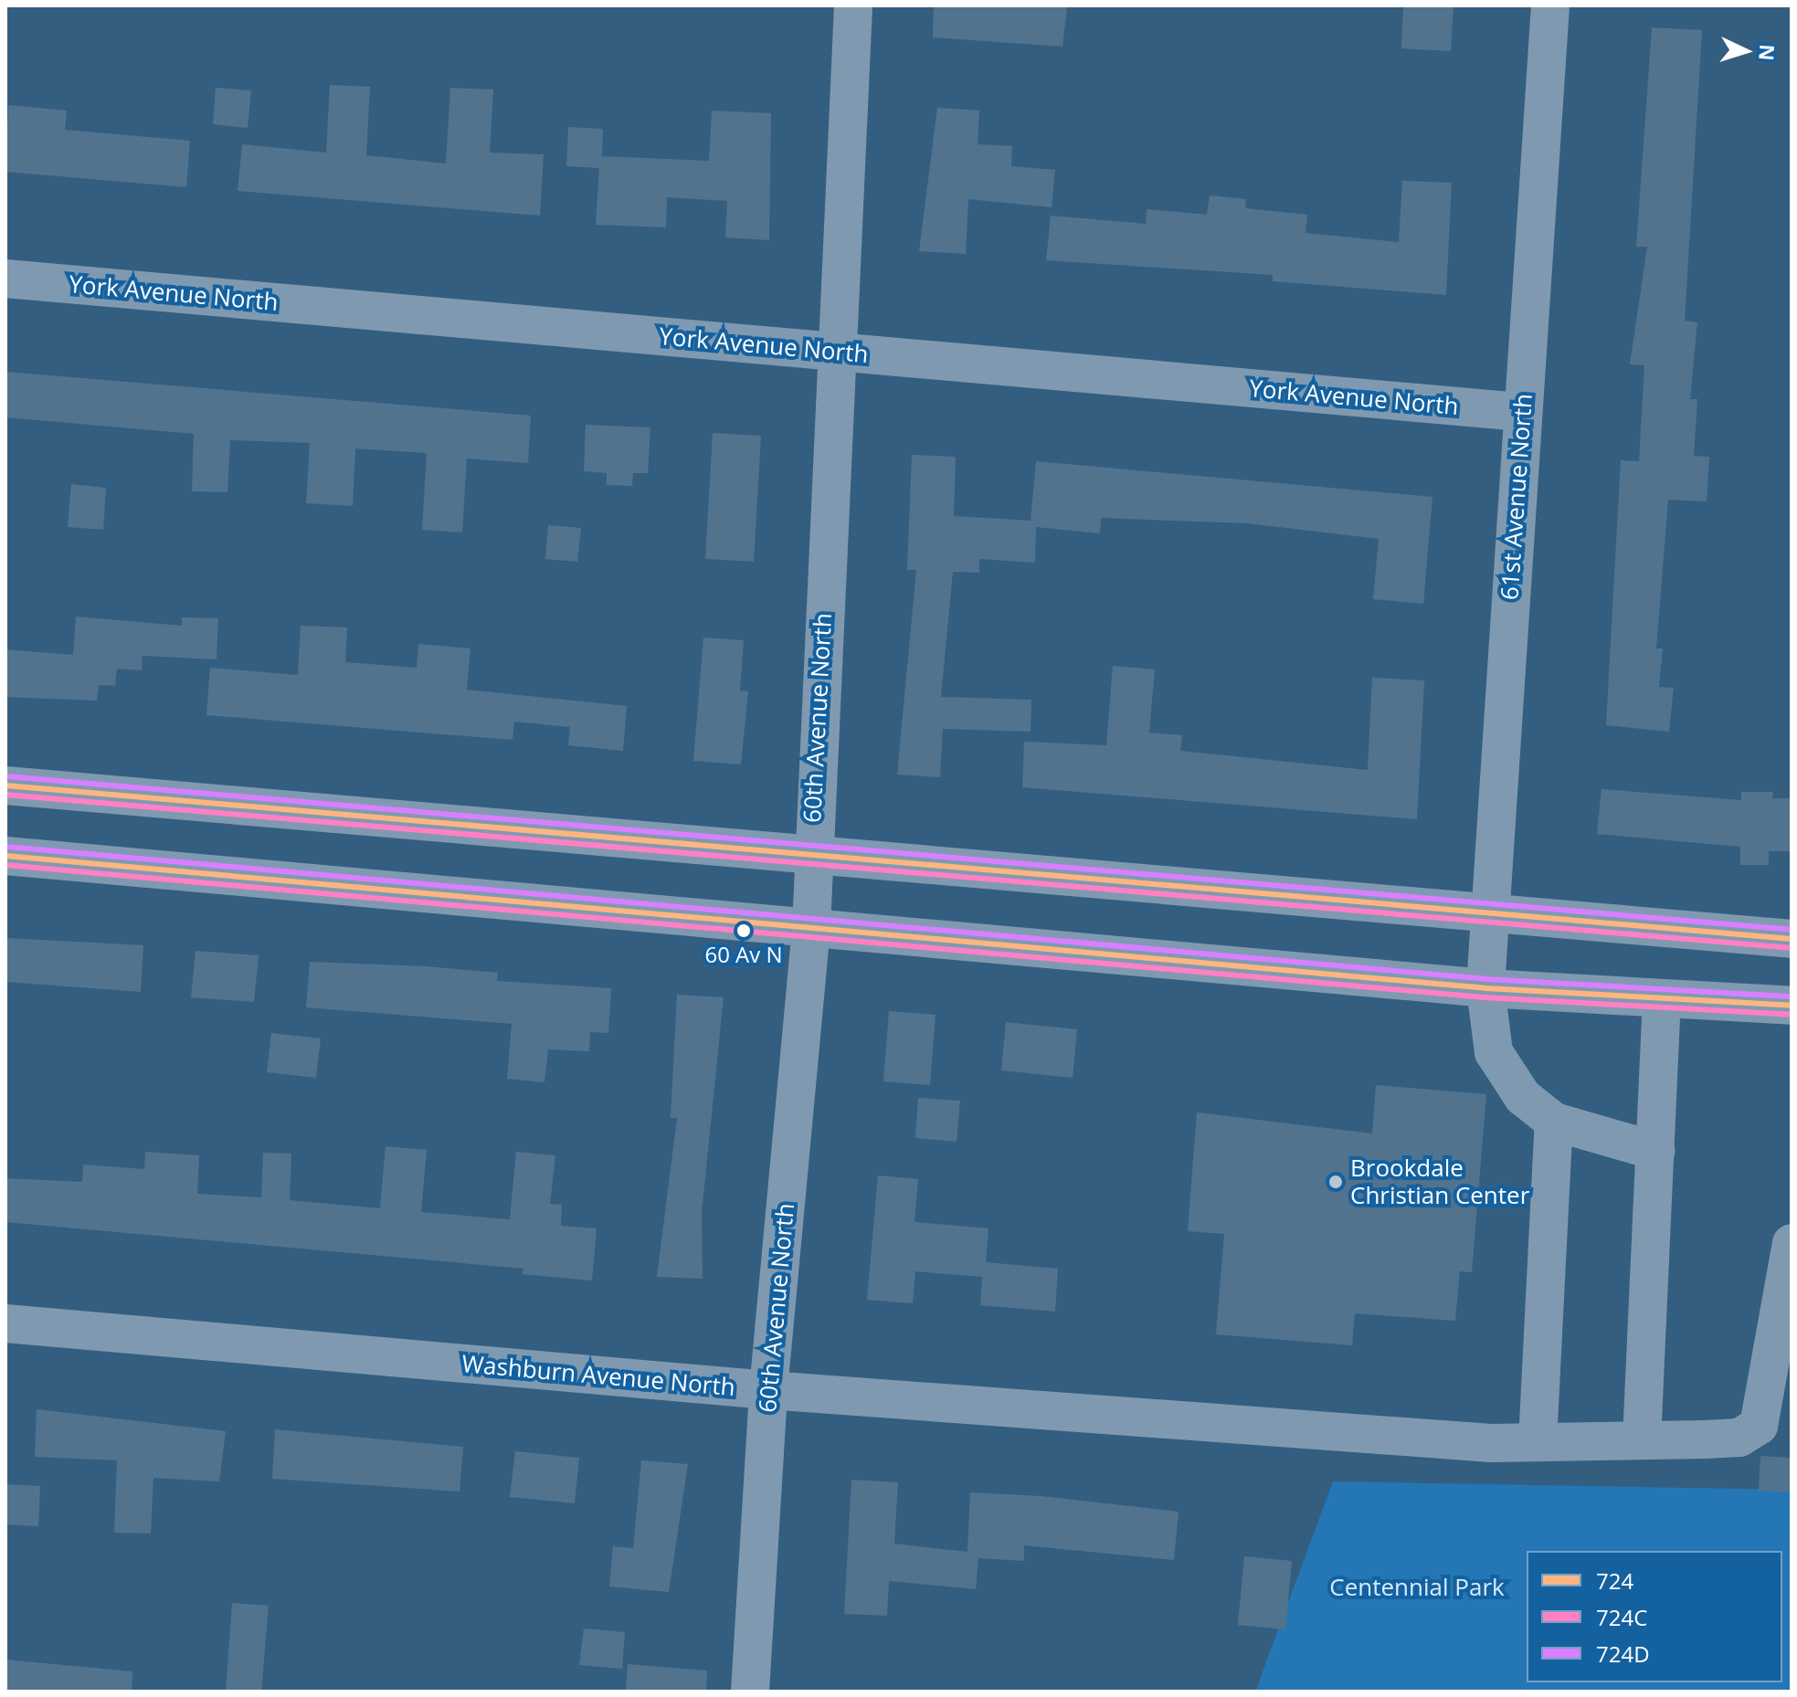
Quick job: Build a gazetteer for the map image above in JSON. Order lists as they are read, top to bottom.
{
  "streets": {
    "street": [
      "York Avenue North",
      "61st Avenue North",
      "60th Avenue North",
      "Washburn Avenue North"
    ]
  },
  "crossings": [
    ["York Avenue North", "61st Avenue North"],
    ["York Avenue North", "60th Avenue North"],
    ["60th Avenue North", "Washburn Avenue North"]
  ],
  "parks": ["Centennial Park"],
  "places": ["60 Av N", "Brookdale Christian Center"],
  "lines": ["transit line 724D", "transit line 724", "transit line 724C"],
  "legend": ["724", "724C", "724D"],
  "north": "right"
}
